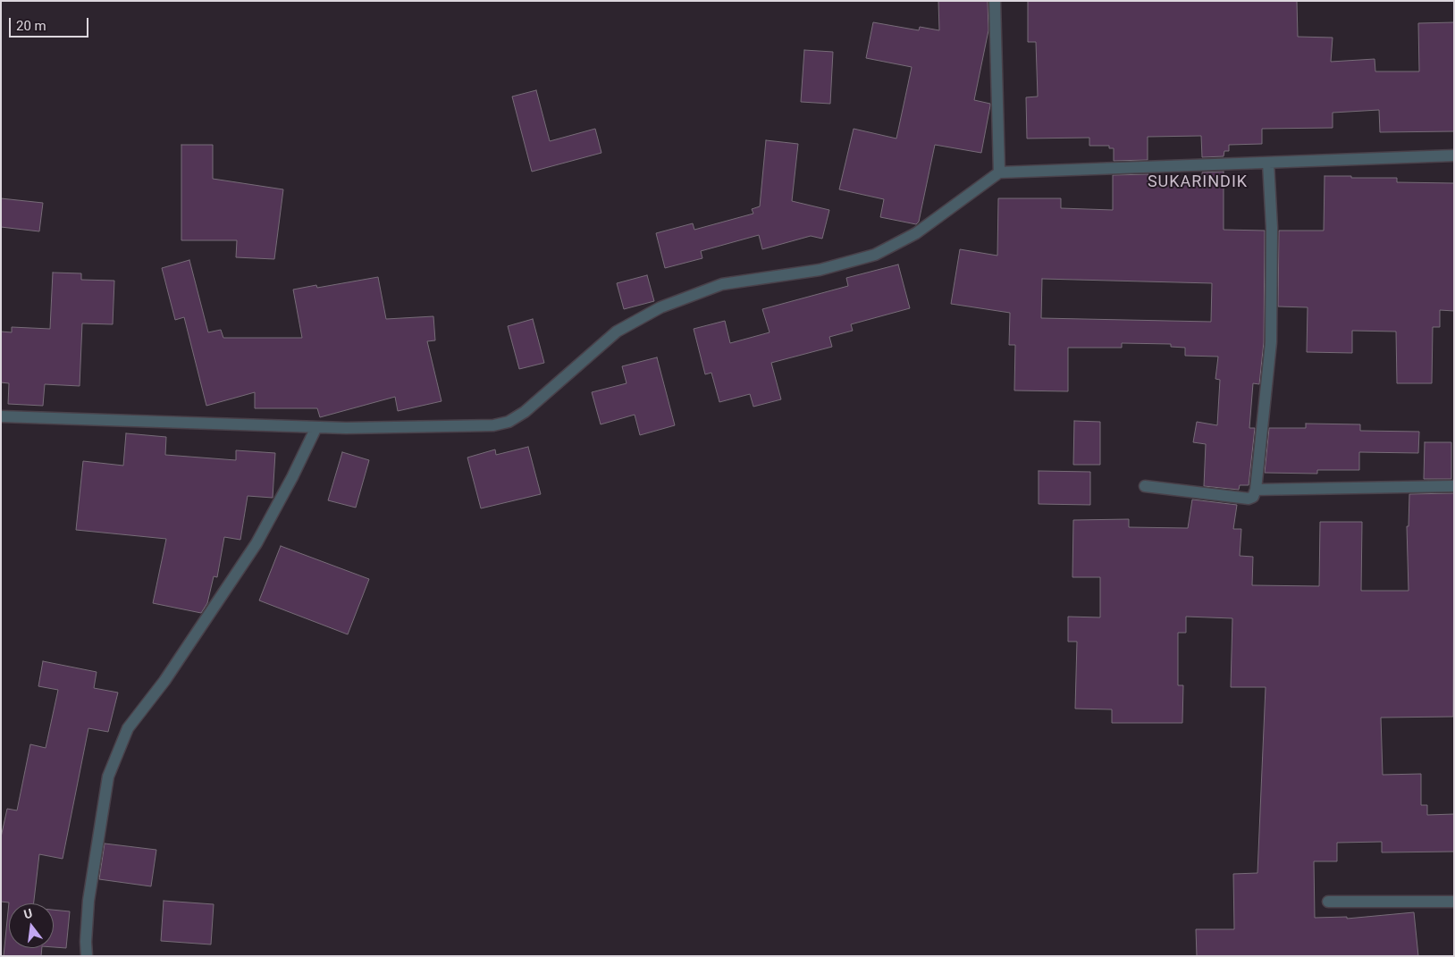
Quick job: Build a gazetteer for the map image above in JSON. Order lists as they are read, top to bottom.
{
  "districts": ["SUKARINDIK"],
  "scale_bar": "20 m",
  "north": "top"
}
